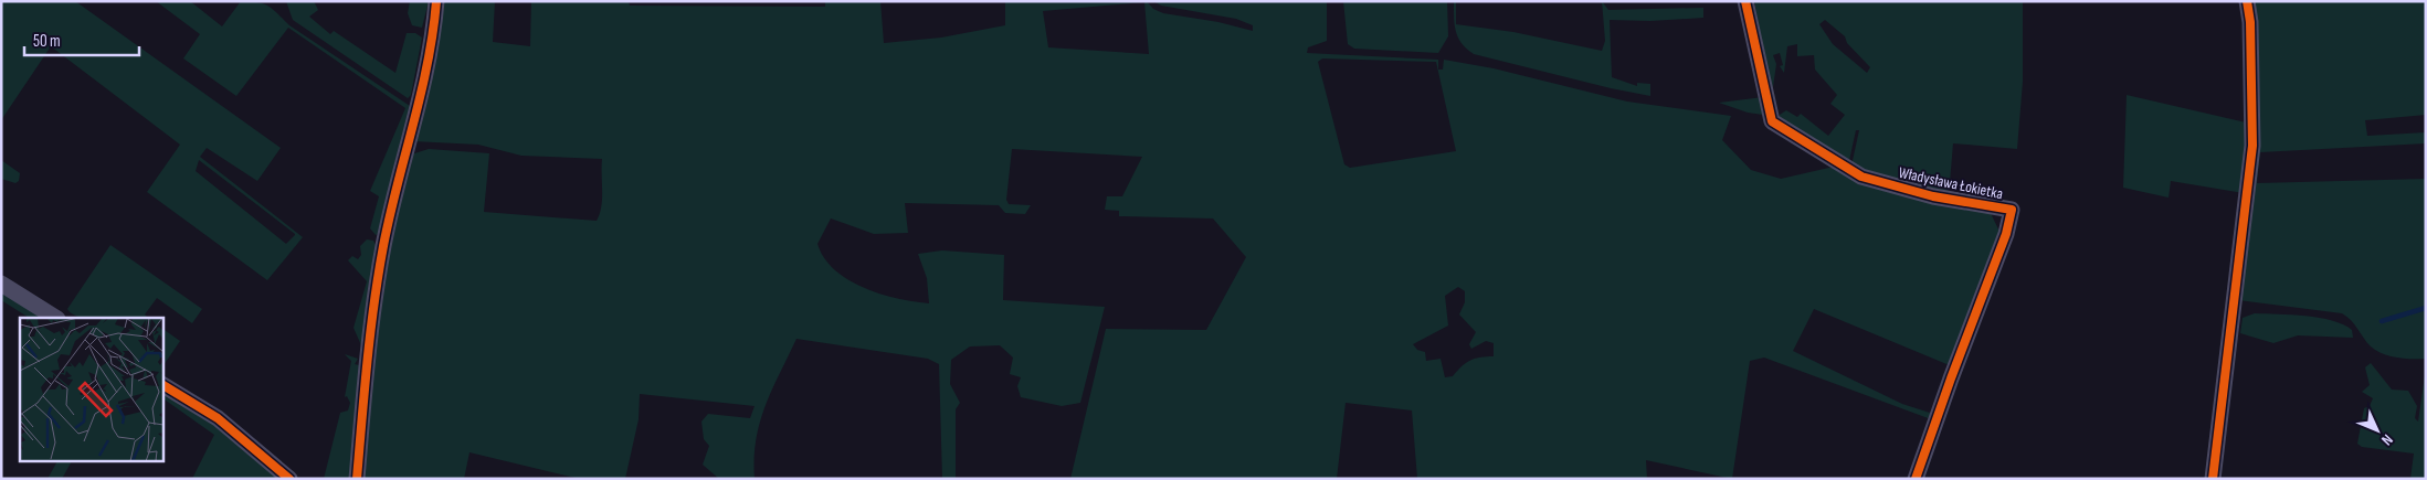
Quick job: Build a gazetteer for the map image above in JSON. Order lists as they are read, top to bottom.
{
  "streets": {
    "street": ["Władysława Łokietka"]
  },
  "scale_bar": "50 m",
  "north": "bottom right"
}
